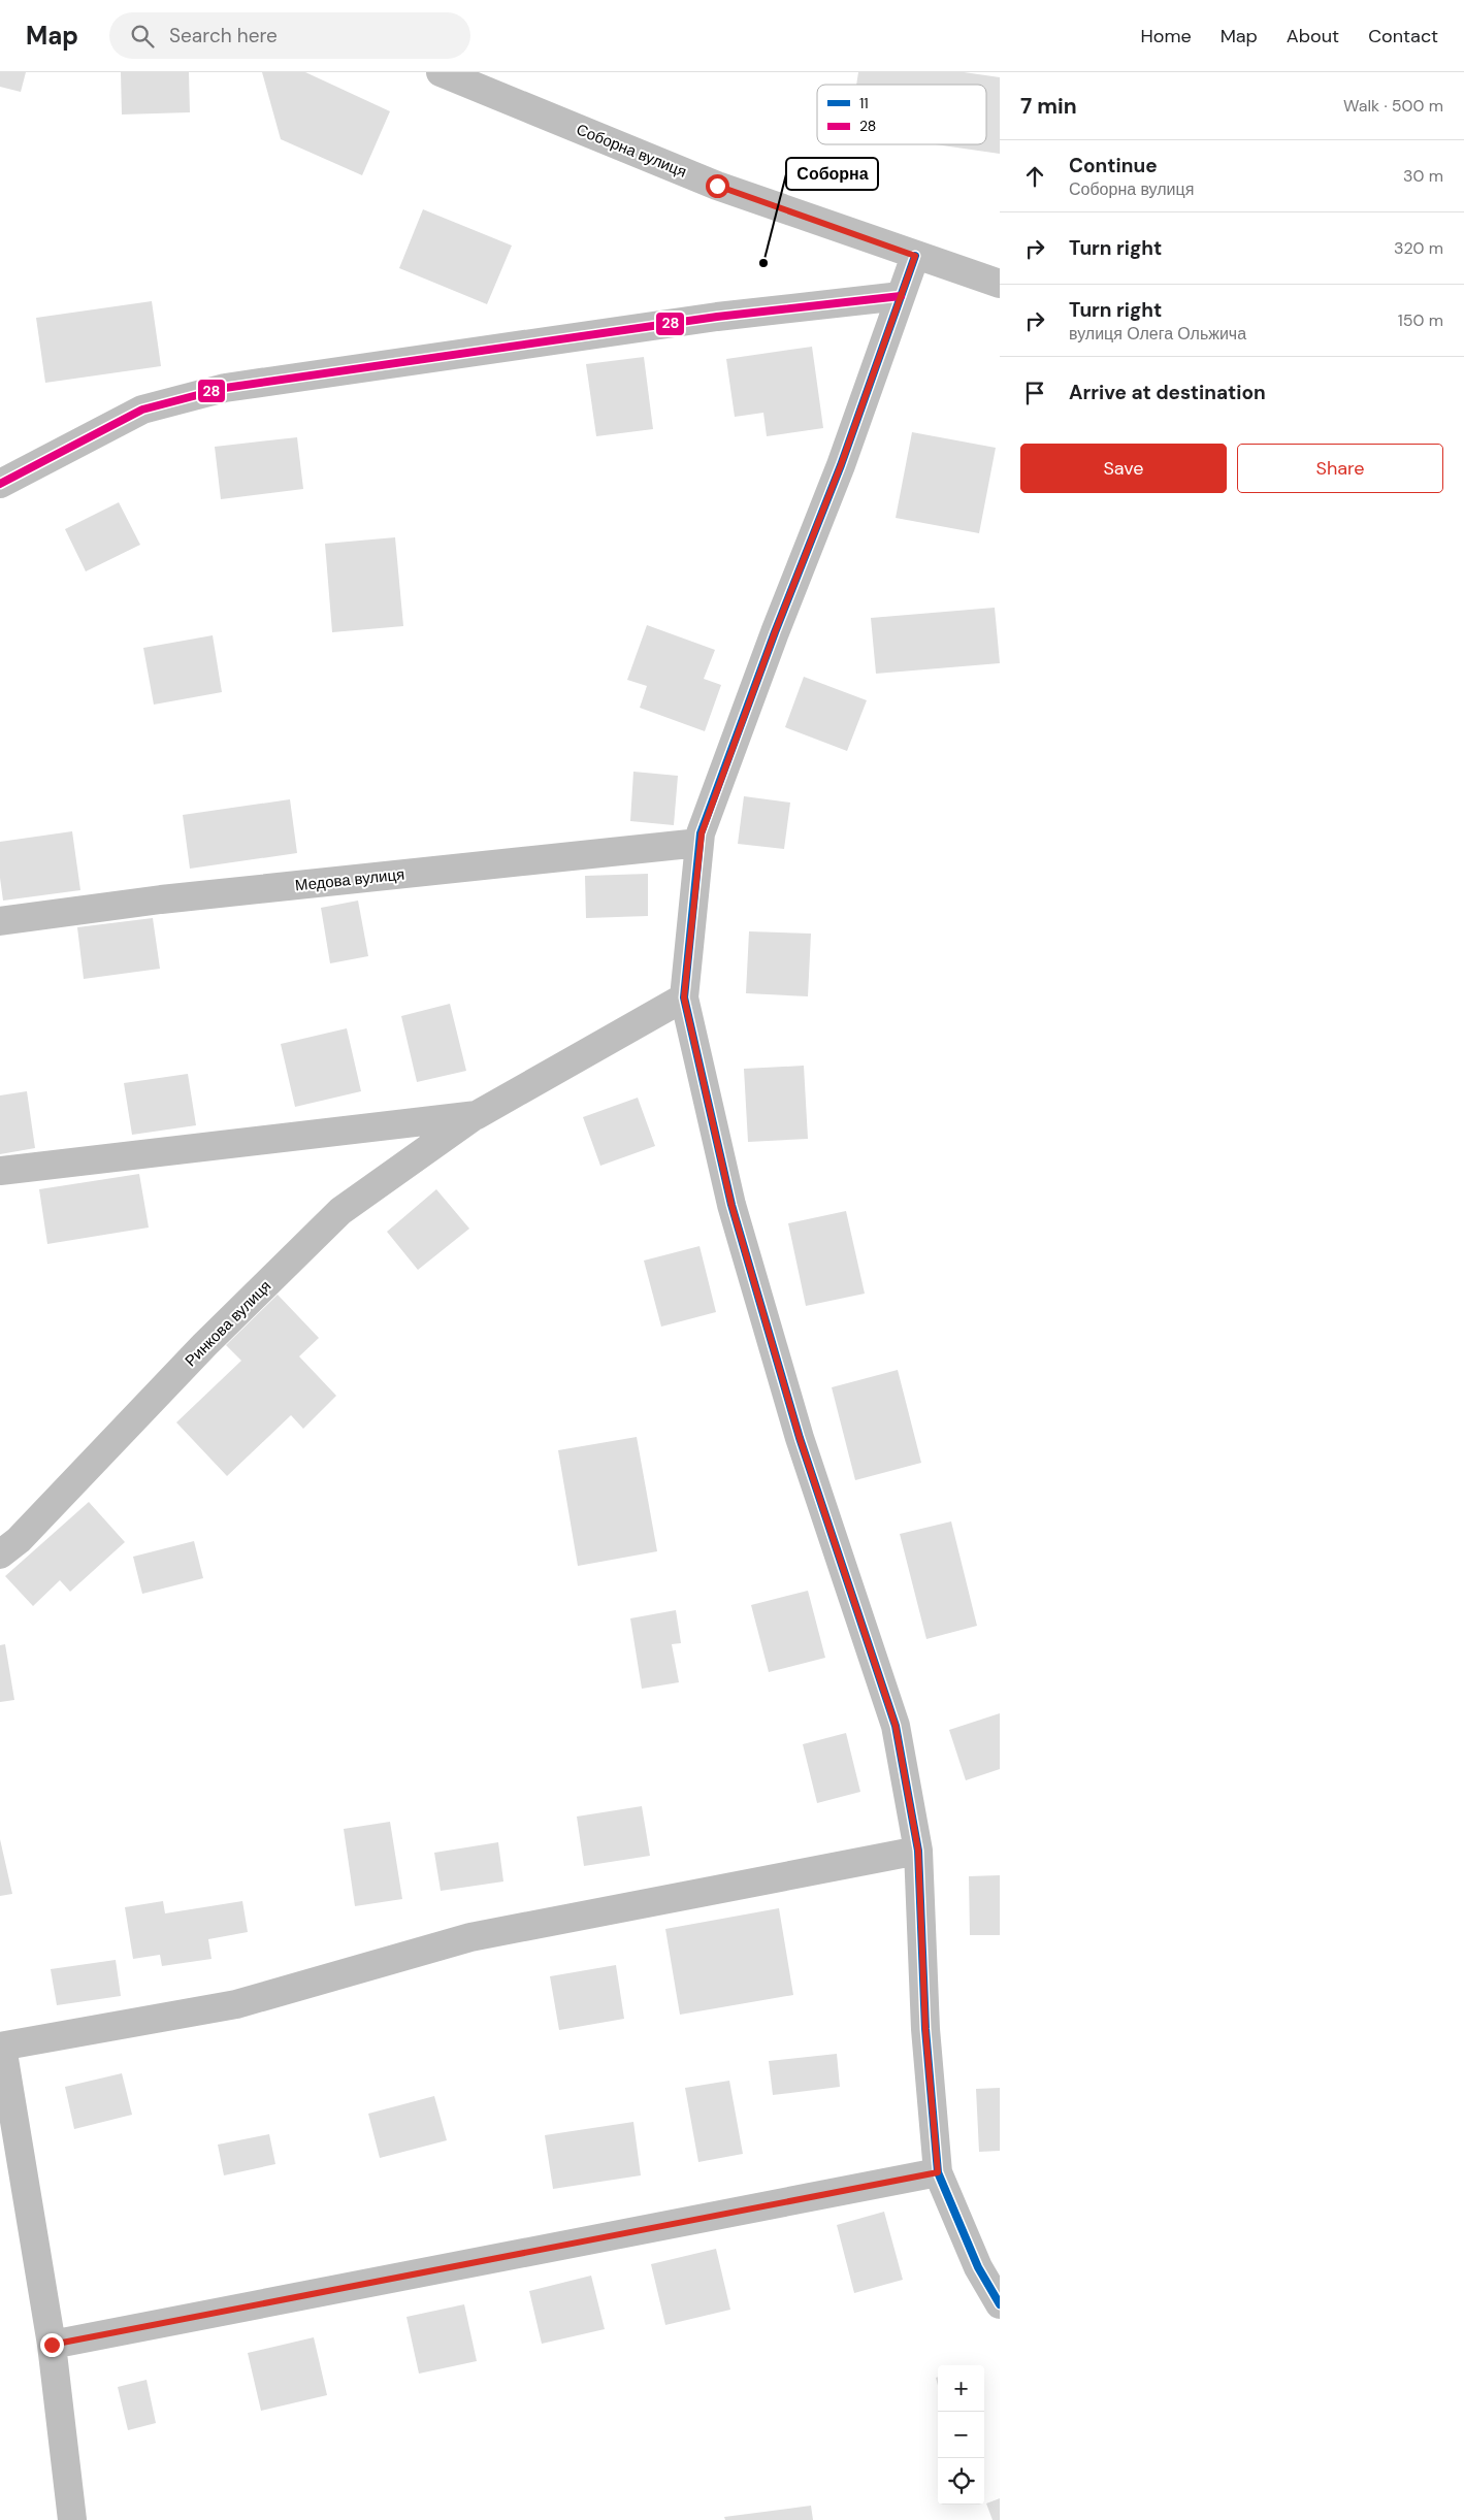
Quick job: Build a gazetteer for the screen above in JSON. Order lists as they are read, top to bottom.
{
  "streets": {
    "street": ["Соборна вулиця", "Медова вулиця", "Ринкова вулиця"]
  },
  "places": ["Соборна"],
  "lines": ["transit line 11", "transit line 28"],
  "legend": ["11", "28"],
  "page": {
    "header": "Map",
    "search": "Search here",
    "nav": [
      "Home",
      "Map",
      "About",
      "Contact"
    ],
    "heading": ["7 min", "Walk · 500 m"],
    "list": [
      ["Continue", "Соборна вулиця", "30 m"],
      ["Turn right", "320 m"],
      ["Turn right", "вулиця Олега Ольжича", "150 m"],
      "Arrive at destination"
    ],
    "buttons": ["Save", "Share"],
    "map_buttons": ["+", "−"]
  }
}
